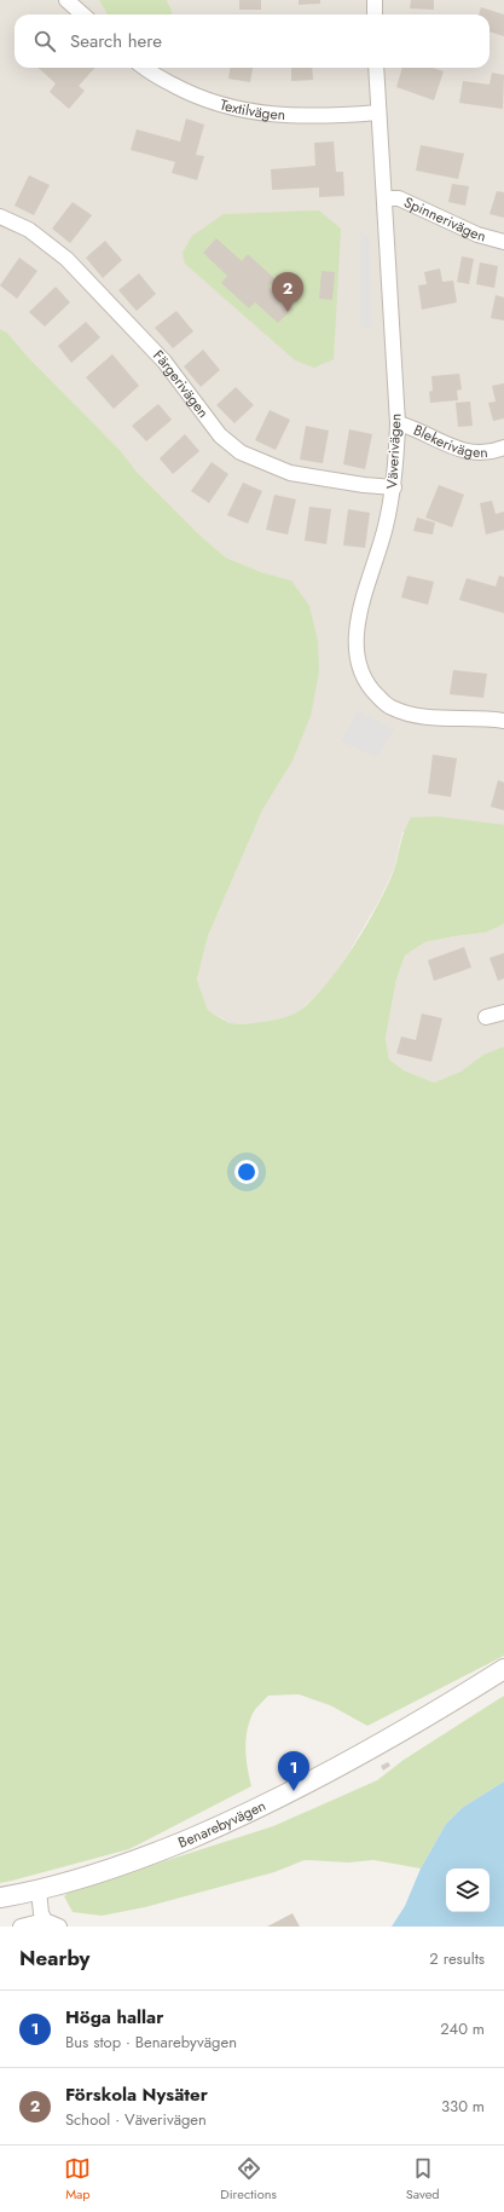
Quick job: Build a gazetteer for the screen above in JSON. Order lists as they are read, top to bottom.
{
  "streets": {
    "street": [
      "Textilvägen",
      "Spinnerivägen",
      "Färgerivägen",
      "Blekerivägen",
      "Väverivägen",
      "Benarebyvägen"
    ]
  },
  "crossings": [
    ["Textilvägen", "Väverivägen"],
    ["Spinnerivägen", "Väverivägen"],
    ["Färgerivägen", "Väverivägen"],
    ["Blekerivägen", "Väverivägen"]
  ],
  "page": {
    "search": "Search here",
    "pins": ["2", "1"],
    "heading": ["Nearby", "2 results"],
    "list": [
      {
        "mark": "1",
        "name": "Höga hallar",
        "note": "Bus stop · Benarebyvägen",
        "value": "240 m"
      },
      {
        "mark": "2",
        "name": "Förskola Nysäter",
        "note": "School · Väverivägen",
        "value": "330 m"
      }
    ],
    "nav": ["Map", "Directions", "Saved"]
  }
}
